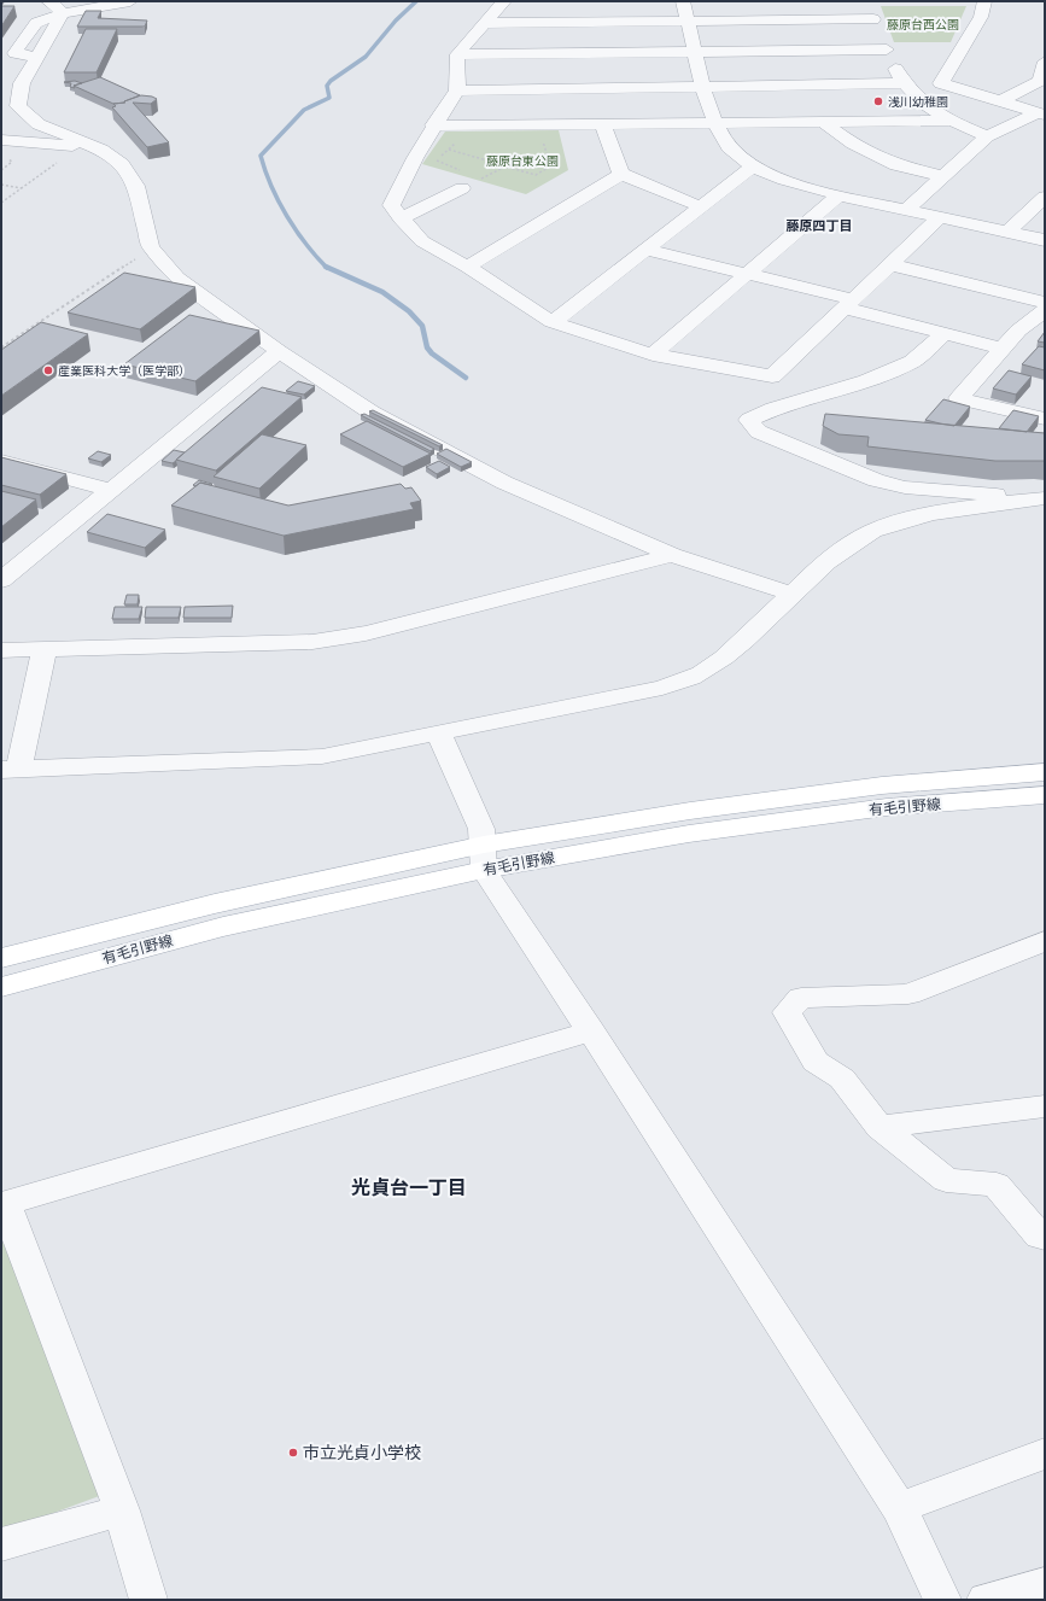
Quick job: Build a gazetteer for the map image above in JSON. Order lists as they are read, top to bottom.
{
  "streets": {
    "main road": ["有毛引野線"]
  },
  "districts": ["藤原四丁目", "光貞台一丁目"],
  "parks": ["藤原台西公園", "藤原台東公園"],
  "places": ["浅川幼稚園", "産業医科大学（医学部）", "市立光貞小学校"]
}
